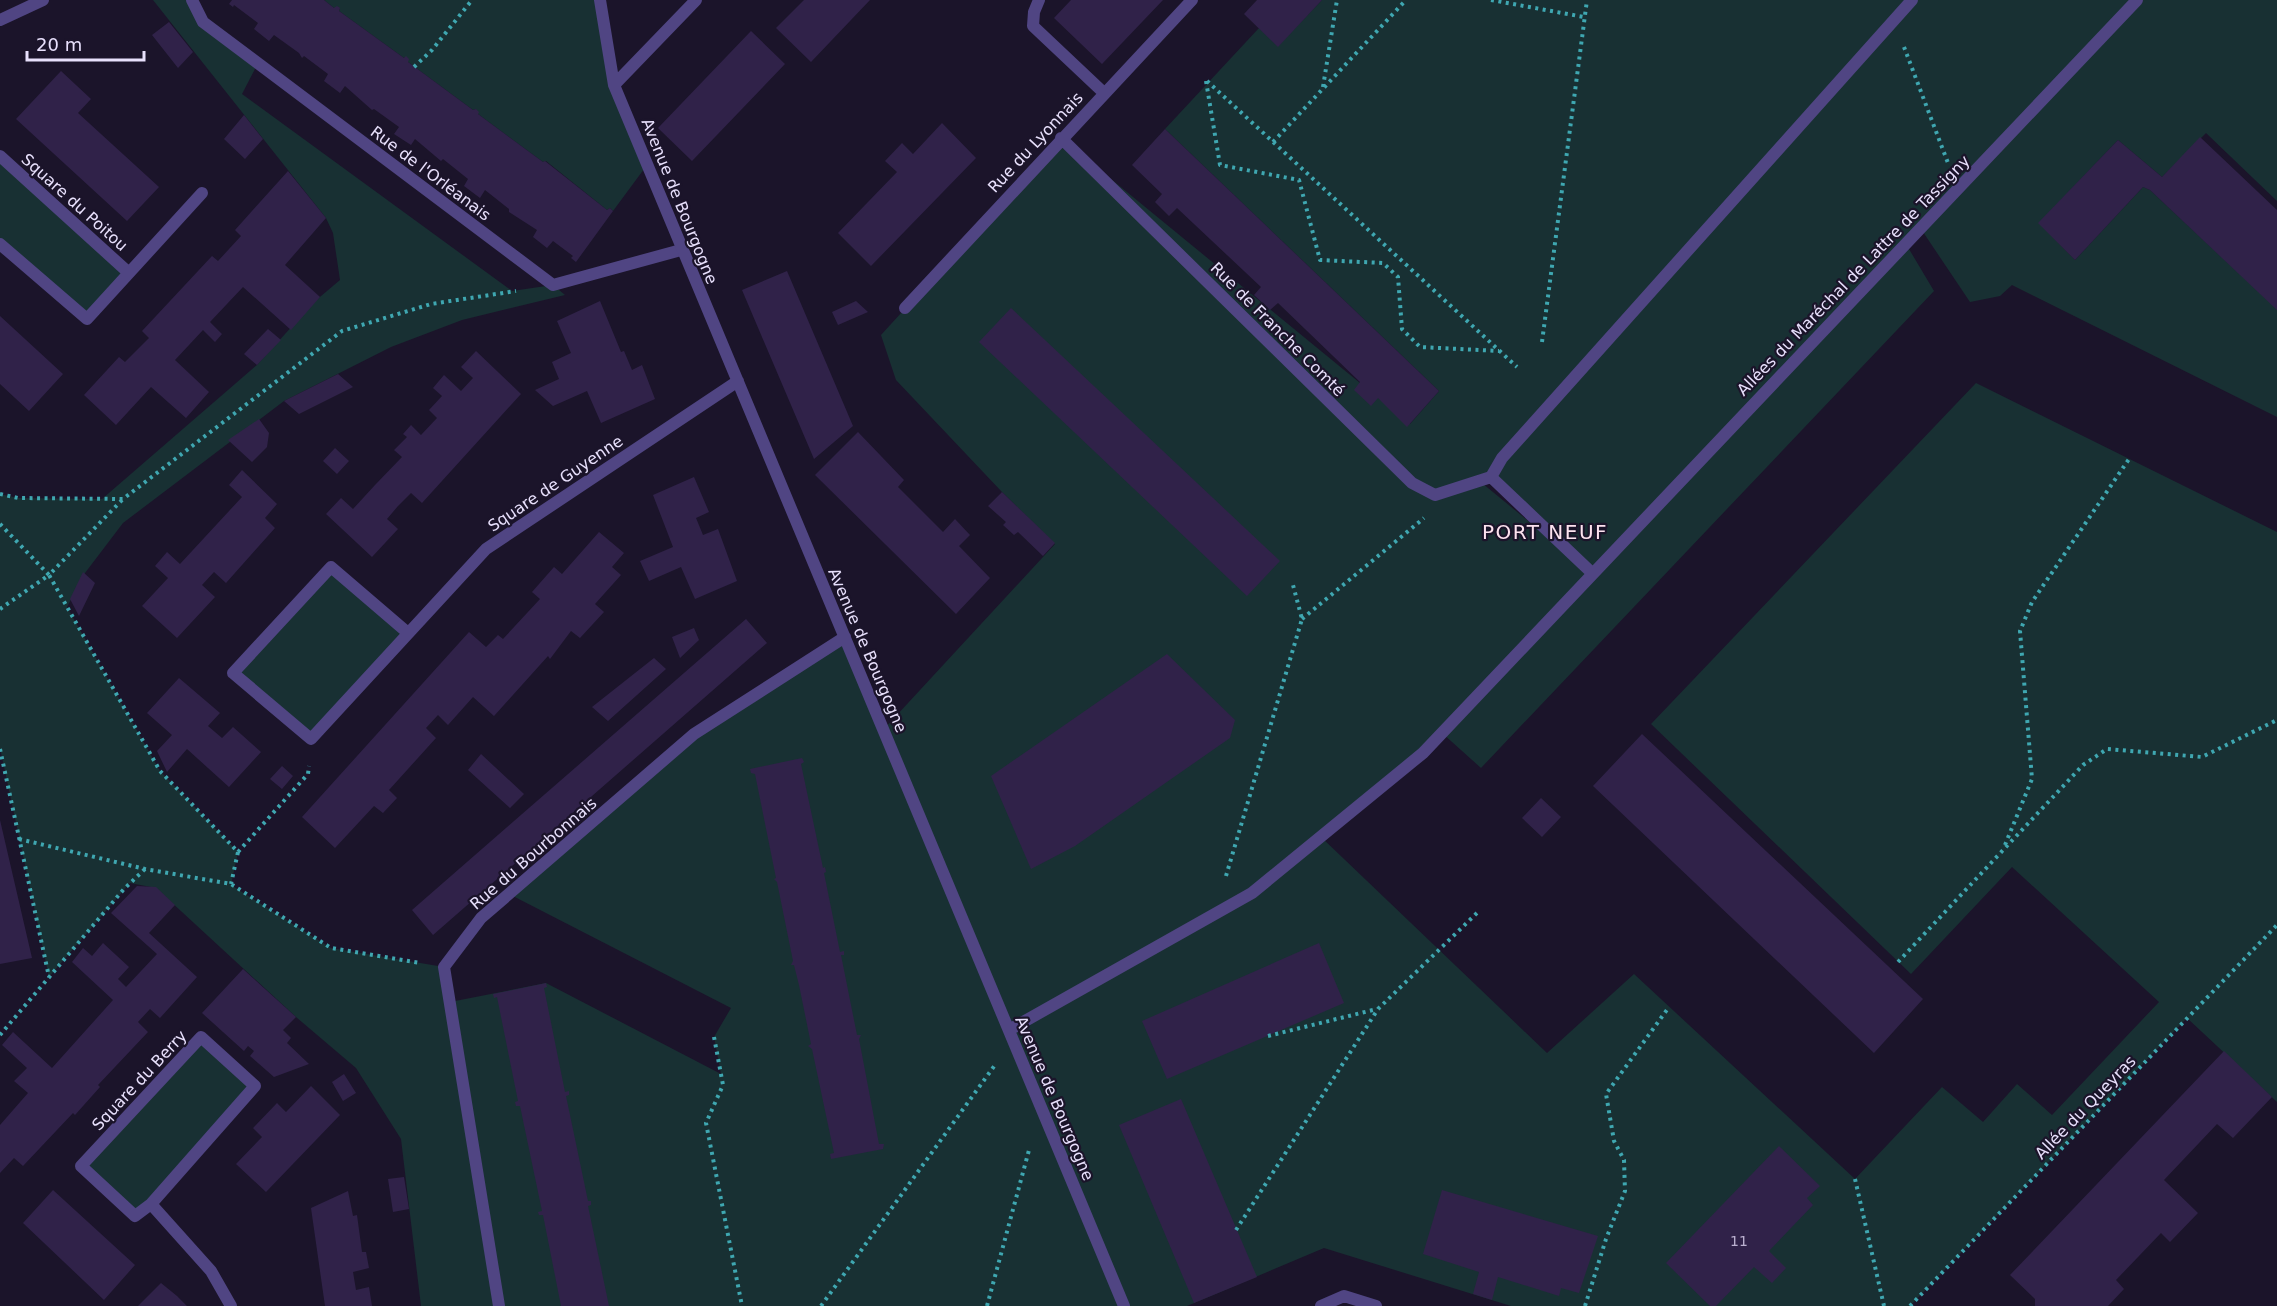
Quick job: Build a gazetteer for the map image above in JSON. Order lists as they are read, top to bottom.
{
  "streets": {
    "street": [
      "Rue du Lyonnais",
      "Rue de l'Orléanais",
      "Avenue de Bourgogne",
      "Square du Poitou",
      "Allées du Maréchal de Lattre de Tassigny",
      "Rue de Franche Comté",
      "Square de Guyenne",
      "Rue du Bourbonnais",
      "Square du Berry"
    ],
    "path": ["Allée du Queyras"]
  },
  "crossings": [
    ["Rue du Lyonnais", "Rue de Franche Comté"],
    ["Avenue de Bourgogne", "Allées du Maréchal de Lattre de Tassigny"],
    ["Avenue de Bourgogne", "Square de Guyenne"],
    ["Avenue de Bourgogne", "Rue du Bourbonnais"]
  ],
  "districts": ["PORT NEUF"],
  "house_numbers": ["11"],
  "scale_bar": "20 m"
}
